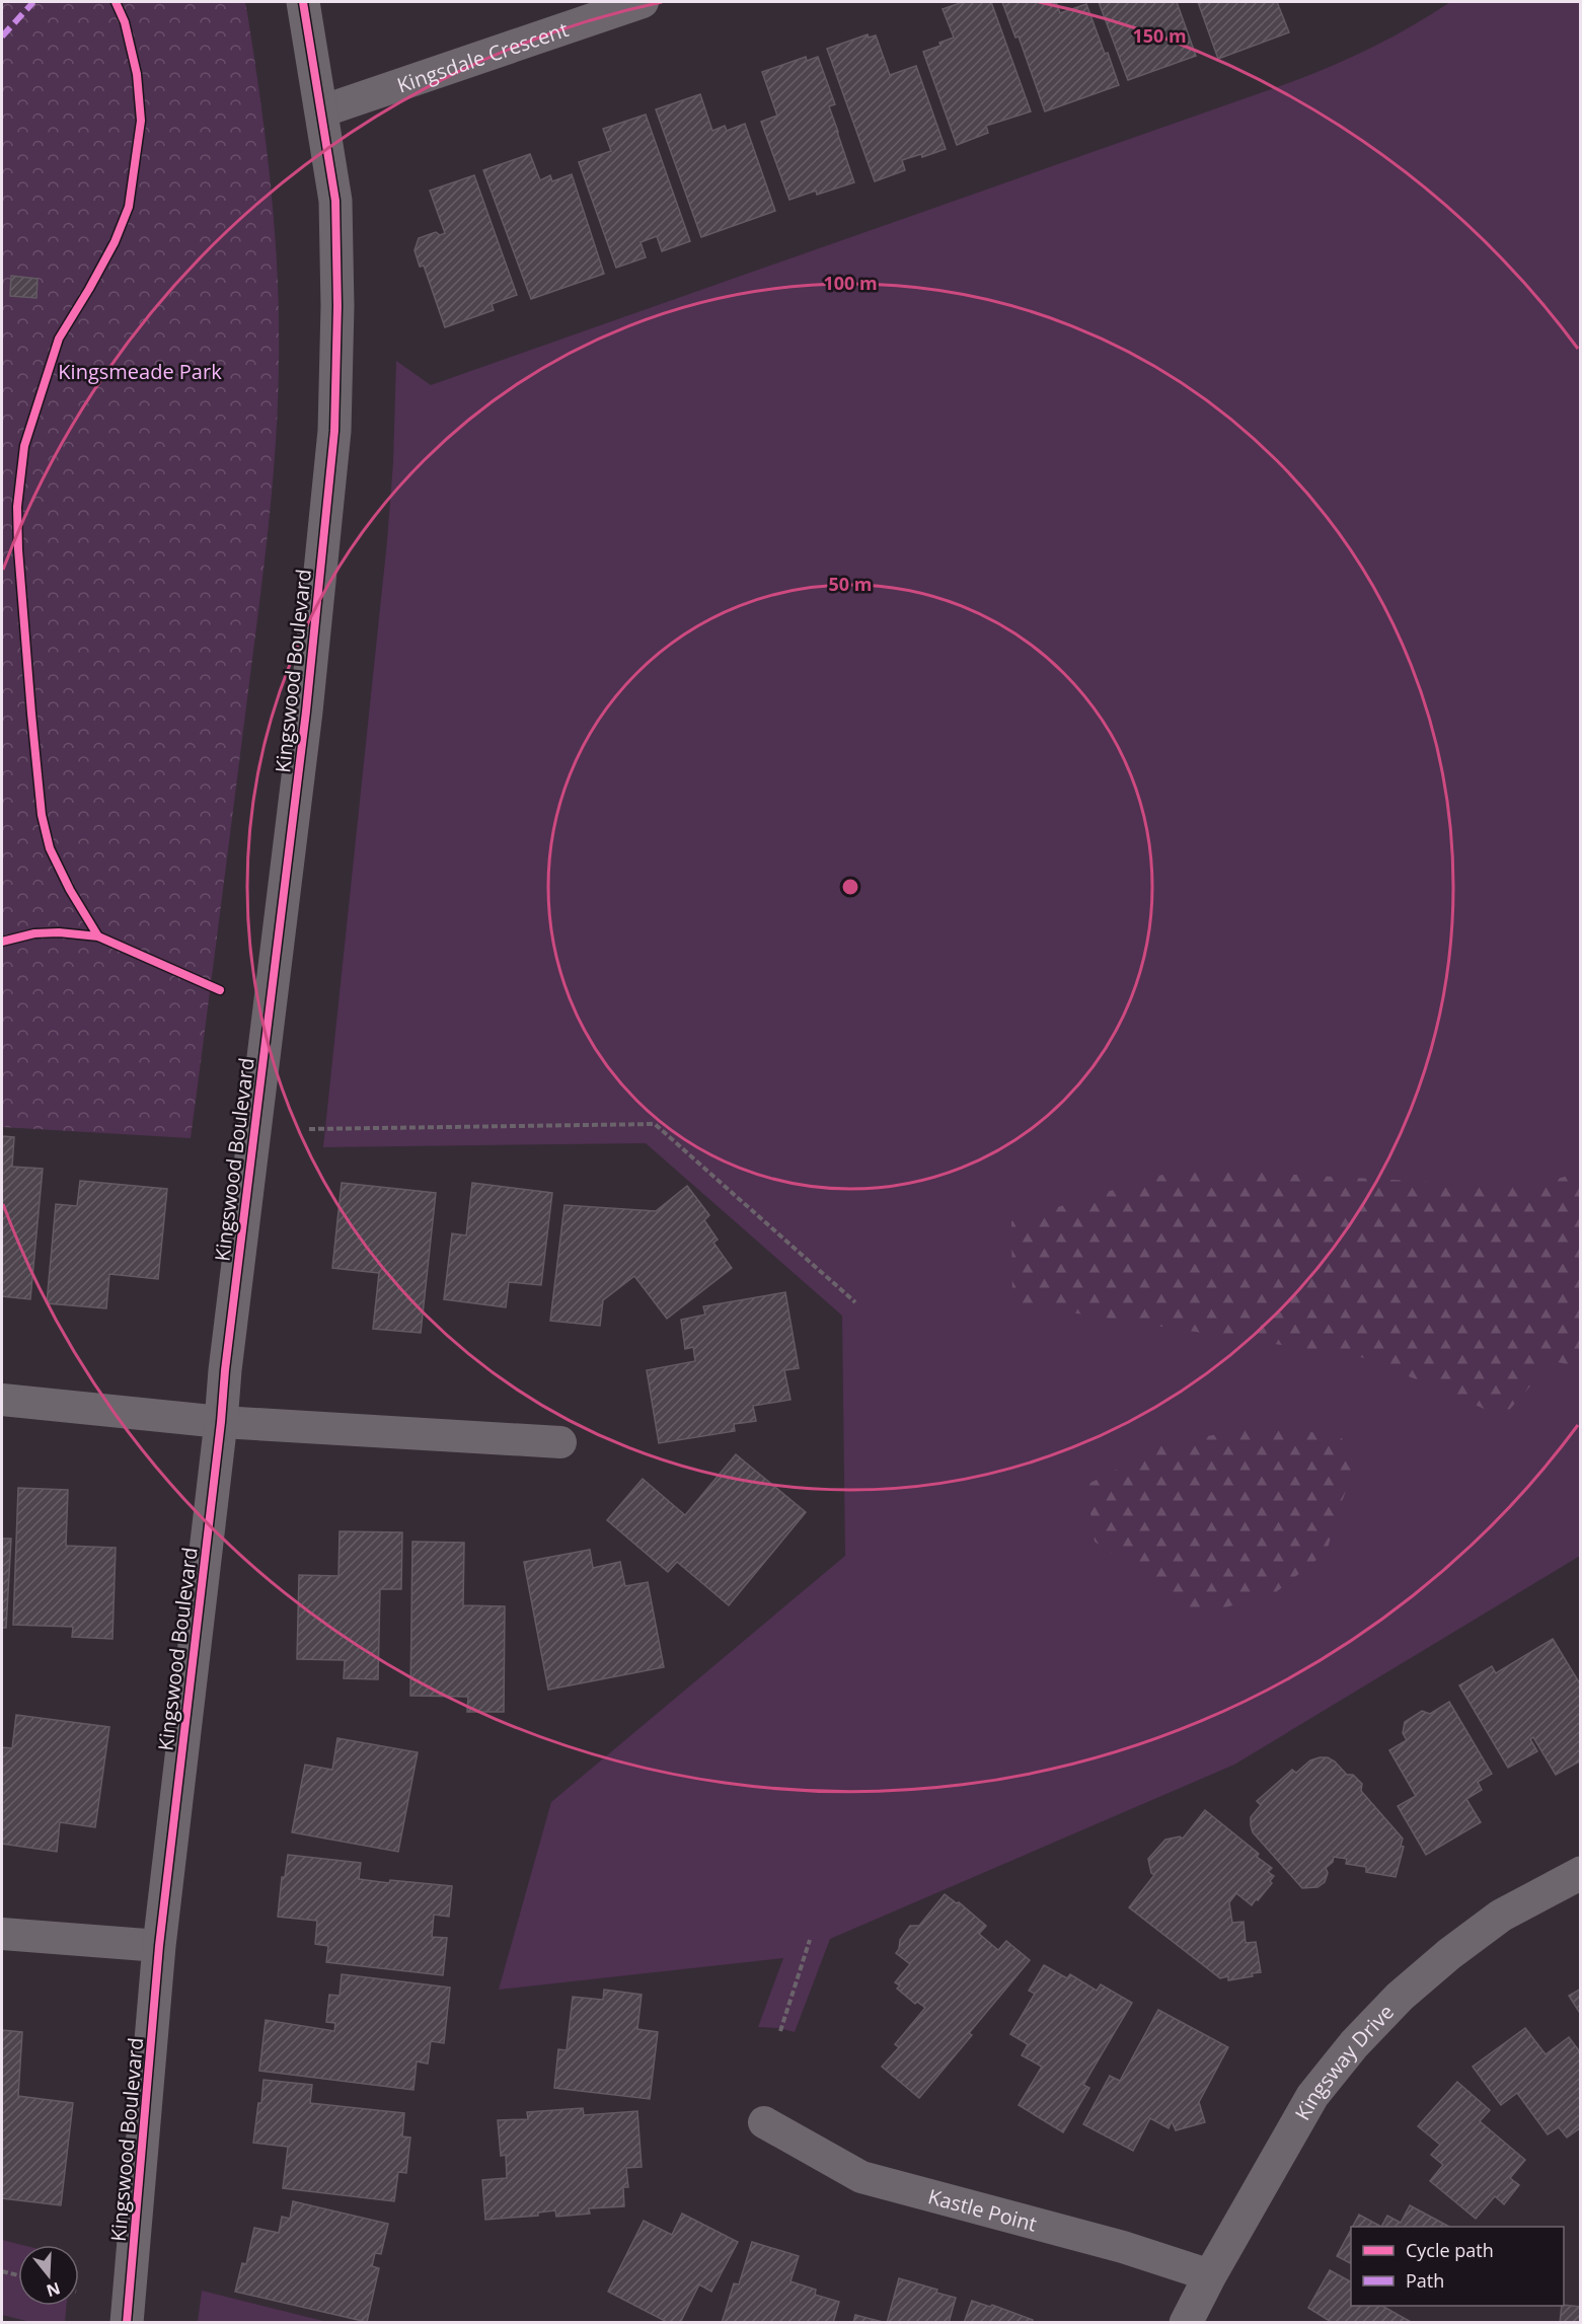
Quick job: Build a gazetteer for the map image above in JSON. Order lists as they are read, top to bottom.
{
  "streets": {
    "street": [
      "Kingsdale Crescent",
      "Kingswood Boulevard",
      "Kingsway Drive",
      "Kastle Point"
    ]
  },
  "crossings": [
    ["Kingsdale Crescent", "Kingswood Boulevard"],
    ["Kingsway Drive", "Kastle Point"]
  ],
  "parks": ["Kingsmeade Park"],
  "legend": ["Cycle path", "Path"],
  "north": "bottom",
  "rings": ["150 m", "100 m", "50 m"]
}
